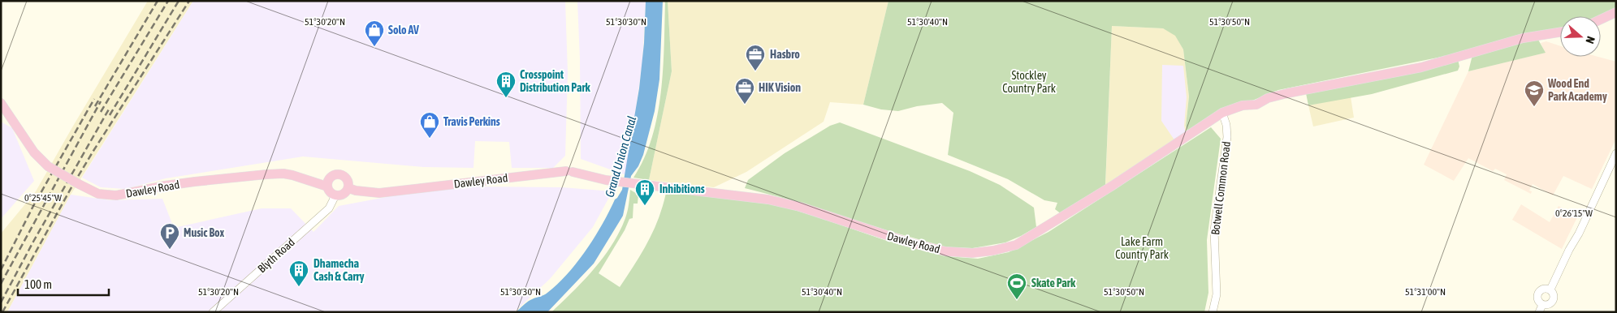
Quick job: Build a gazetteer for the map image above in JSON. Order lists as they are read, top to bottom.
{
  "streets": {
    "main road": ["Dawley Road"],
    "street": ["Botwell Common Road", "Blyth Road"]
  },
  "crossings": [
    ["Dawley Road", "Botwell Common Road"],
    ["Dawley Road", "Blyth Road"]
  ],
  "water": ["Grand Union Canal"],
  "parks": ["Stockley Country Park", "Lake Farm Country Park"],
  "places": {
    "shop": ["Solo AV", "Travis Perkins"],
    "office": ["Hasbro", "HIK Vision"],
    "building": ["Crosspoint Distribution Park", "Inhibitions", "Dhamecha Cash & Carry"],
    "school or university": ["Wood End Park Academy"],
    "parking": ["Music Box"],
    "sports": ["Skate Park"]
  },
  "scale_bar": "100 m",
  "north": "right",
  "coordinates": [
    "51°30'20\"N",
    "51°30'30\"N",
    "51°30'50\"N",
    "51°30'40\"N",
    "0°25'45\"W",
    "0°26'15\"W",
    "51°31'00\"N"
  ]
}
